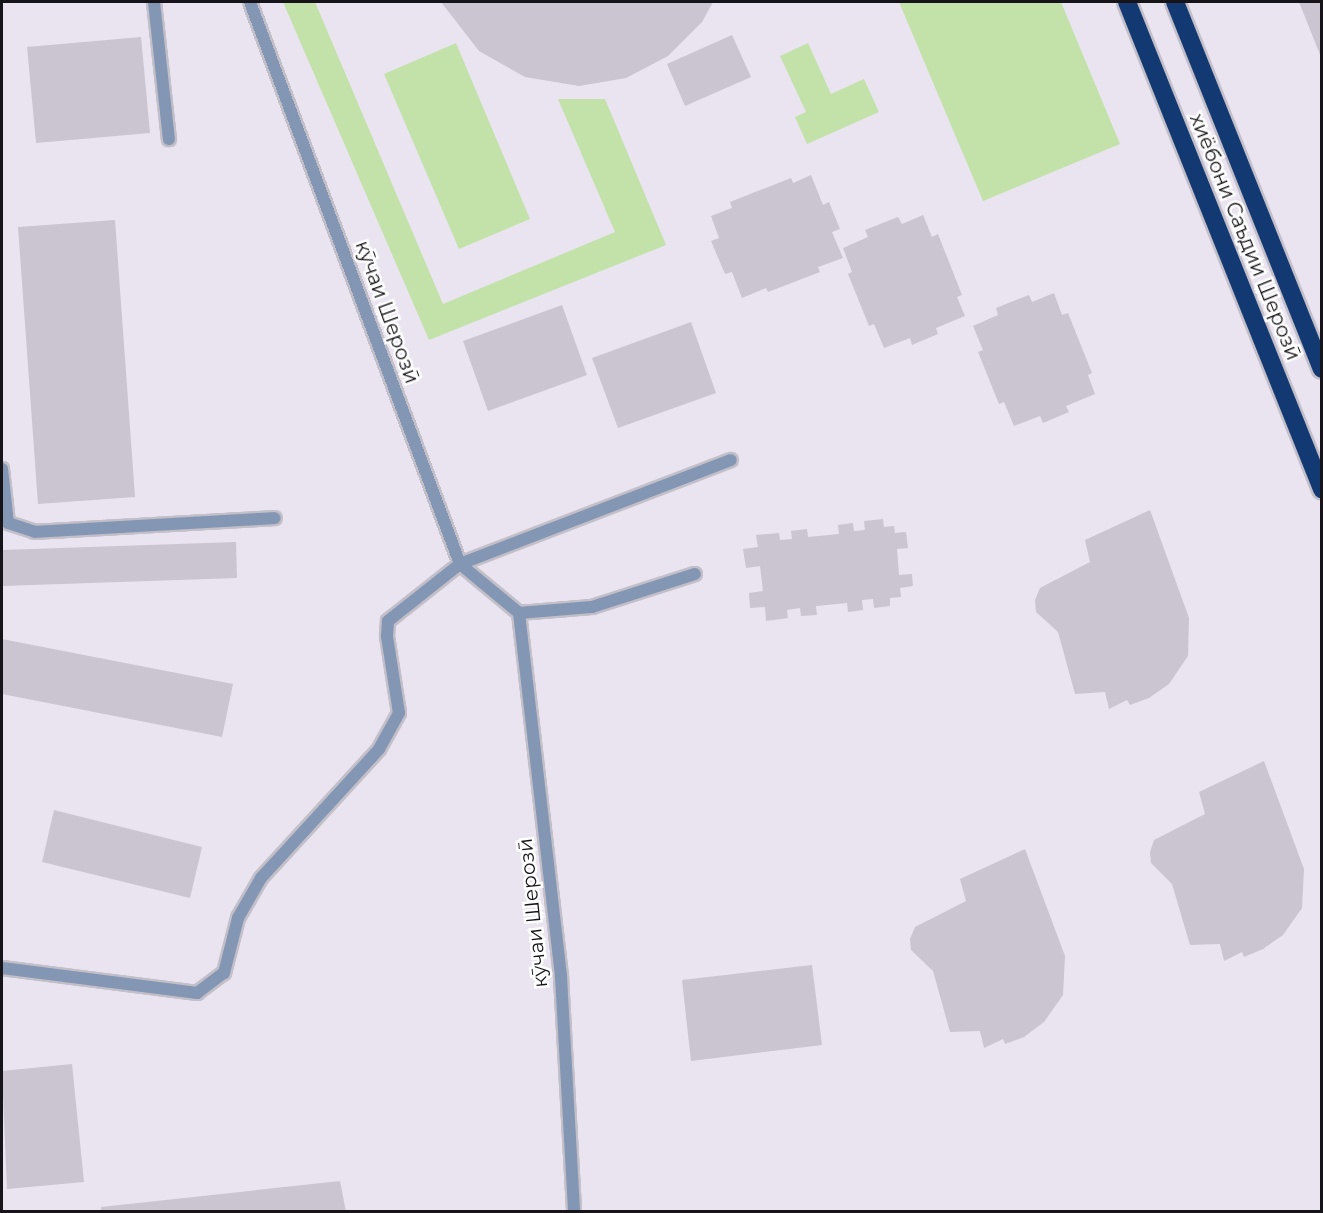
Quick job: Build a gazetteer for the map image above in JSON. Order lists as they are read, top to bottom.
{
  "streets": {
    "highway": ["хиёбони Саъдии Шерозӣ"],
    "lane": ["кӯчаи Шерозӣ"]
  }
}
